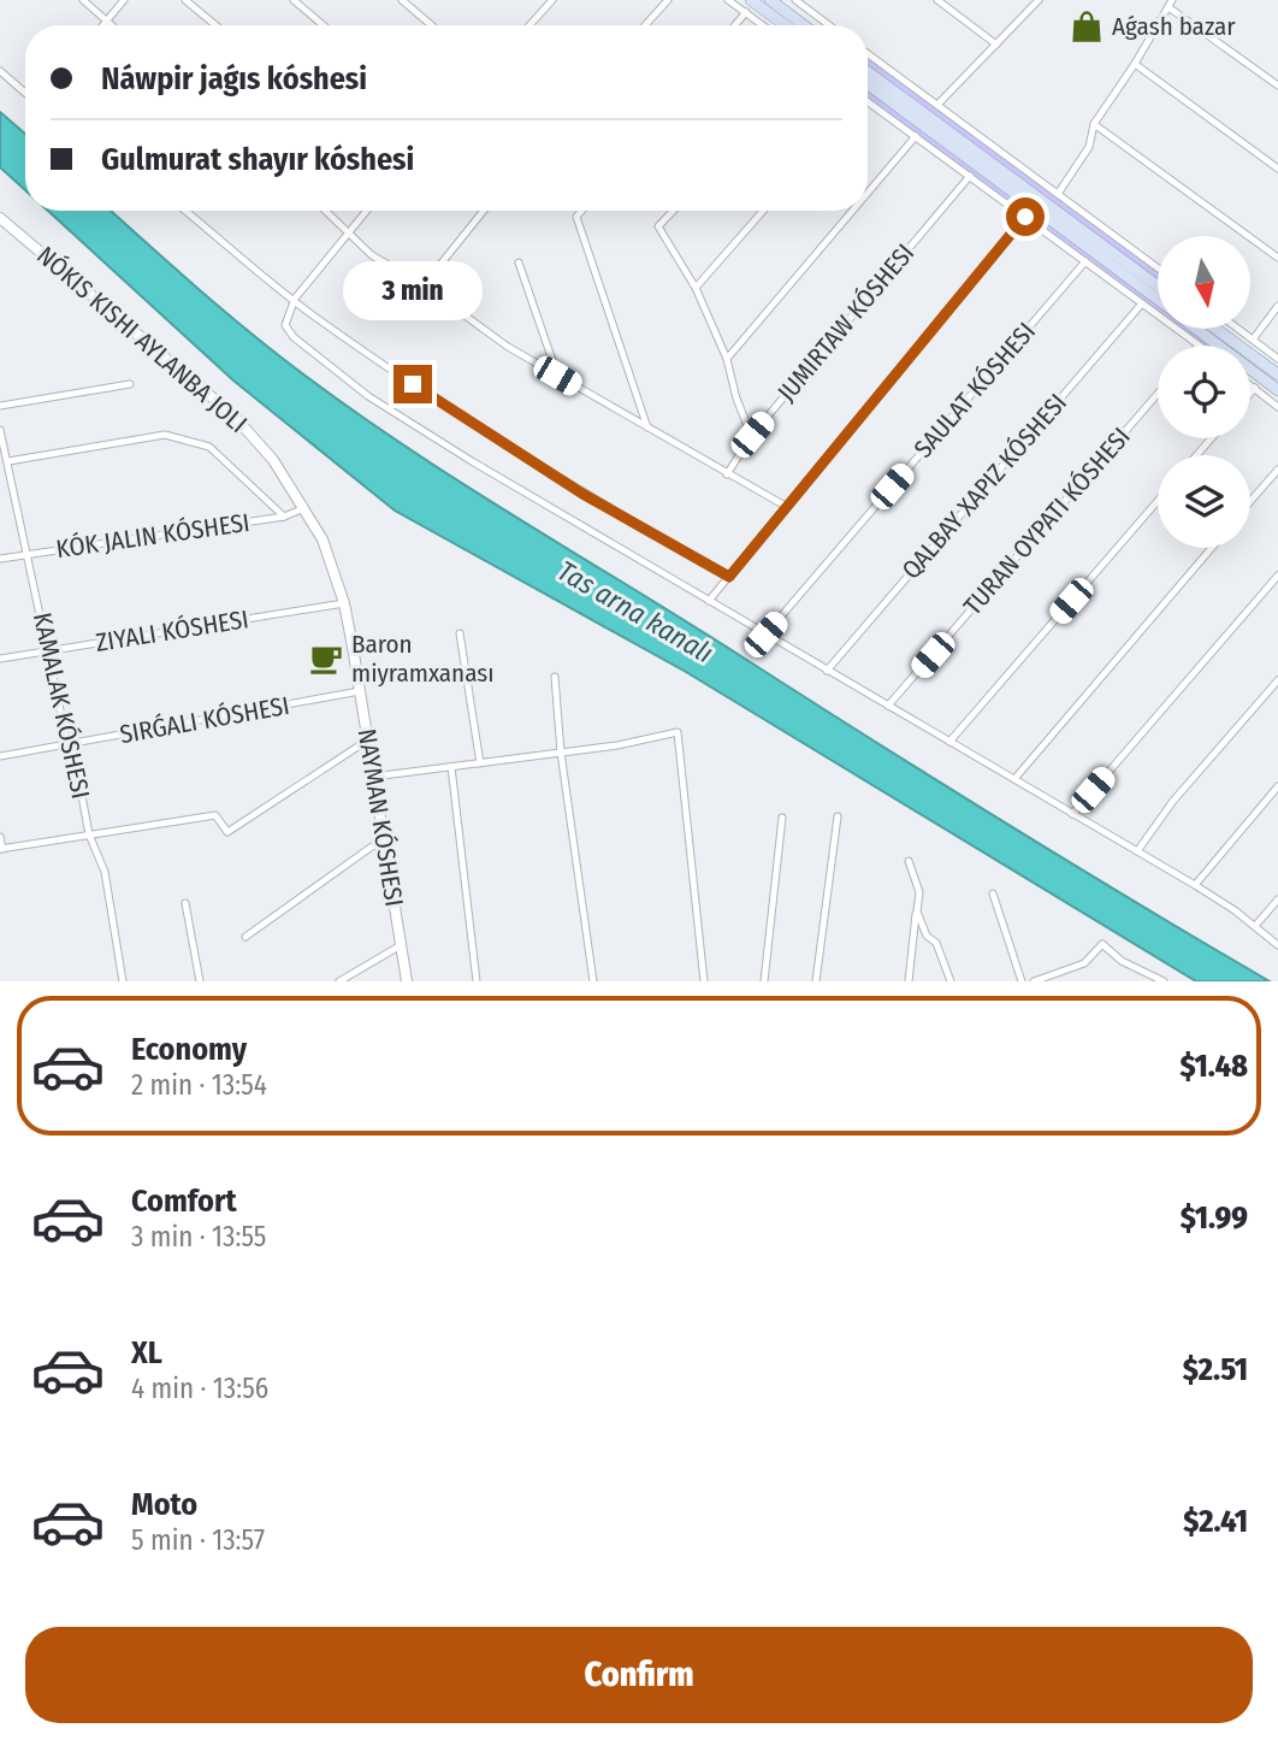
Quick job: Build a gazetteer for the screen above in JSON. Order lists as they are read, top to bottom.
{
  "streets": {
    "main road": ["NAYMAN KÓSHESI"],
    "street": ["SAULAT KÓSHESI", "KAMALAK KÓSHESI"]
  },
  "water": ["Tas arna kanalı"],
  "places": {
    "shop": ["Aǵash bazar"],
    "cafe": ["Baron miyramxanası"]
  },
  "north": "bottom",
  "page": {
    "banner": ["Náwpir jaǵıs kóshesi", "Gulmurat shayır kóshesi"],
    "bubble": "3 min",
    "list": [
      {
        "name": "Economy",
        "note": "2 min · 13:54",
        "value": "$1.48"
      },
      {
        "name": "Comfort",
        "note": "3 min · 13:55",
        "value": "$1.99"
      },
      {
        "name": "XL",
        "note": "4 min · 13:56",
        "value": "$2.51"
      },
      {
        "name": "Moto",
        "note": "5 min · 13:57",
        "value": "$2.41"
      }
    ],
    "buttons": "Confirm"
  }
}
